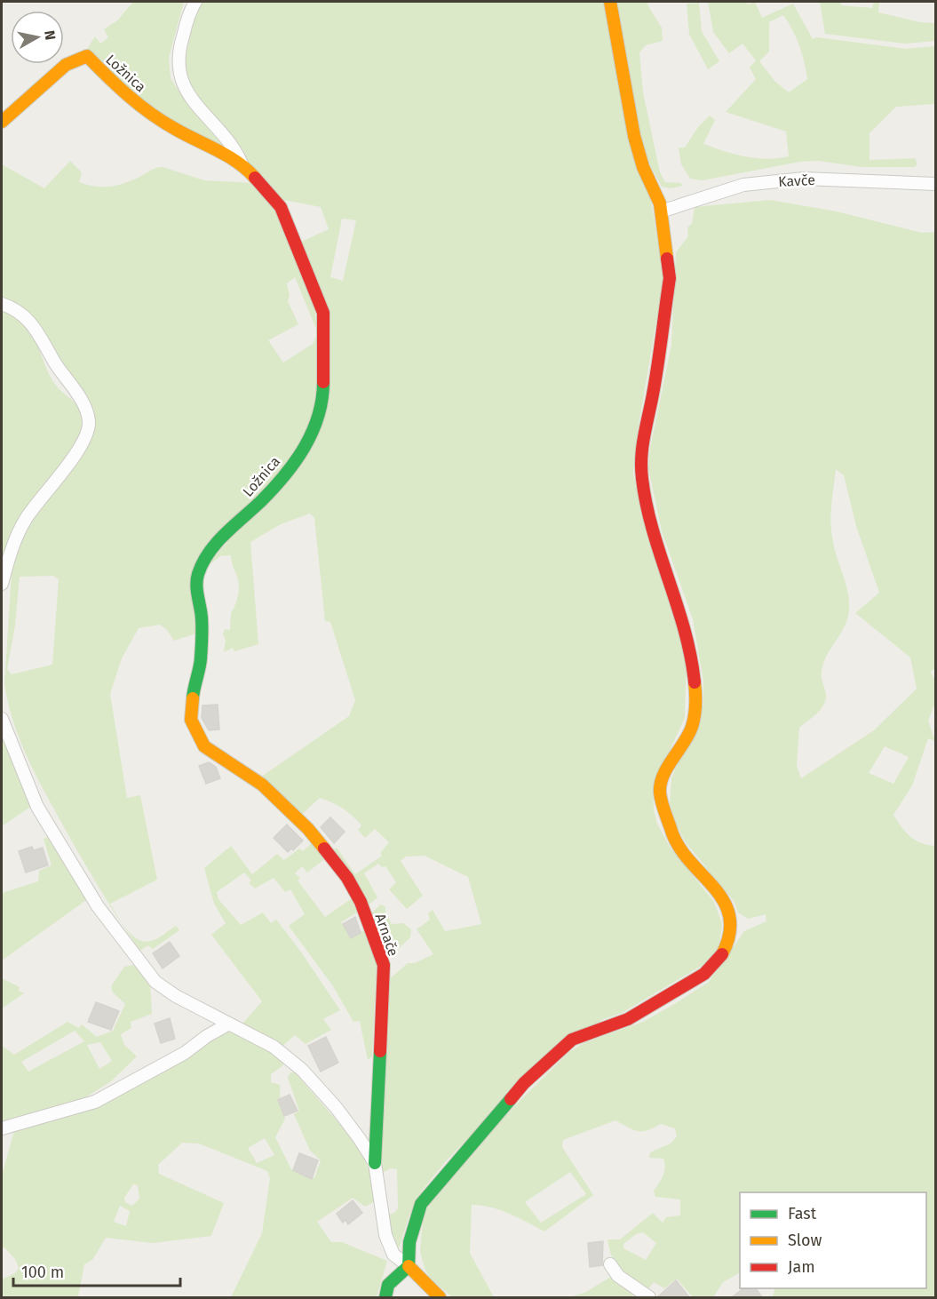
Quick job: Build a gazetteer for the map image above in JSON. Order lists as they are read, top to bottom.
{
  "streets": {
    "street": ["Ložnica", "Kavče", "Arnače"]
  },
  "crossings": [
    ["Ložnica", "Arnače"]
  ],
  "legend": ["Fast", "Slow", "Jam"],
  "scale_bar": "100 m",
  "north": "right"
}
